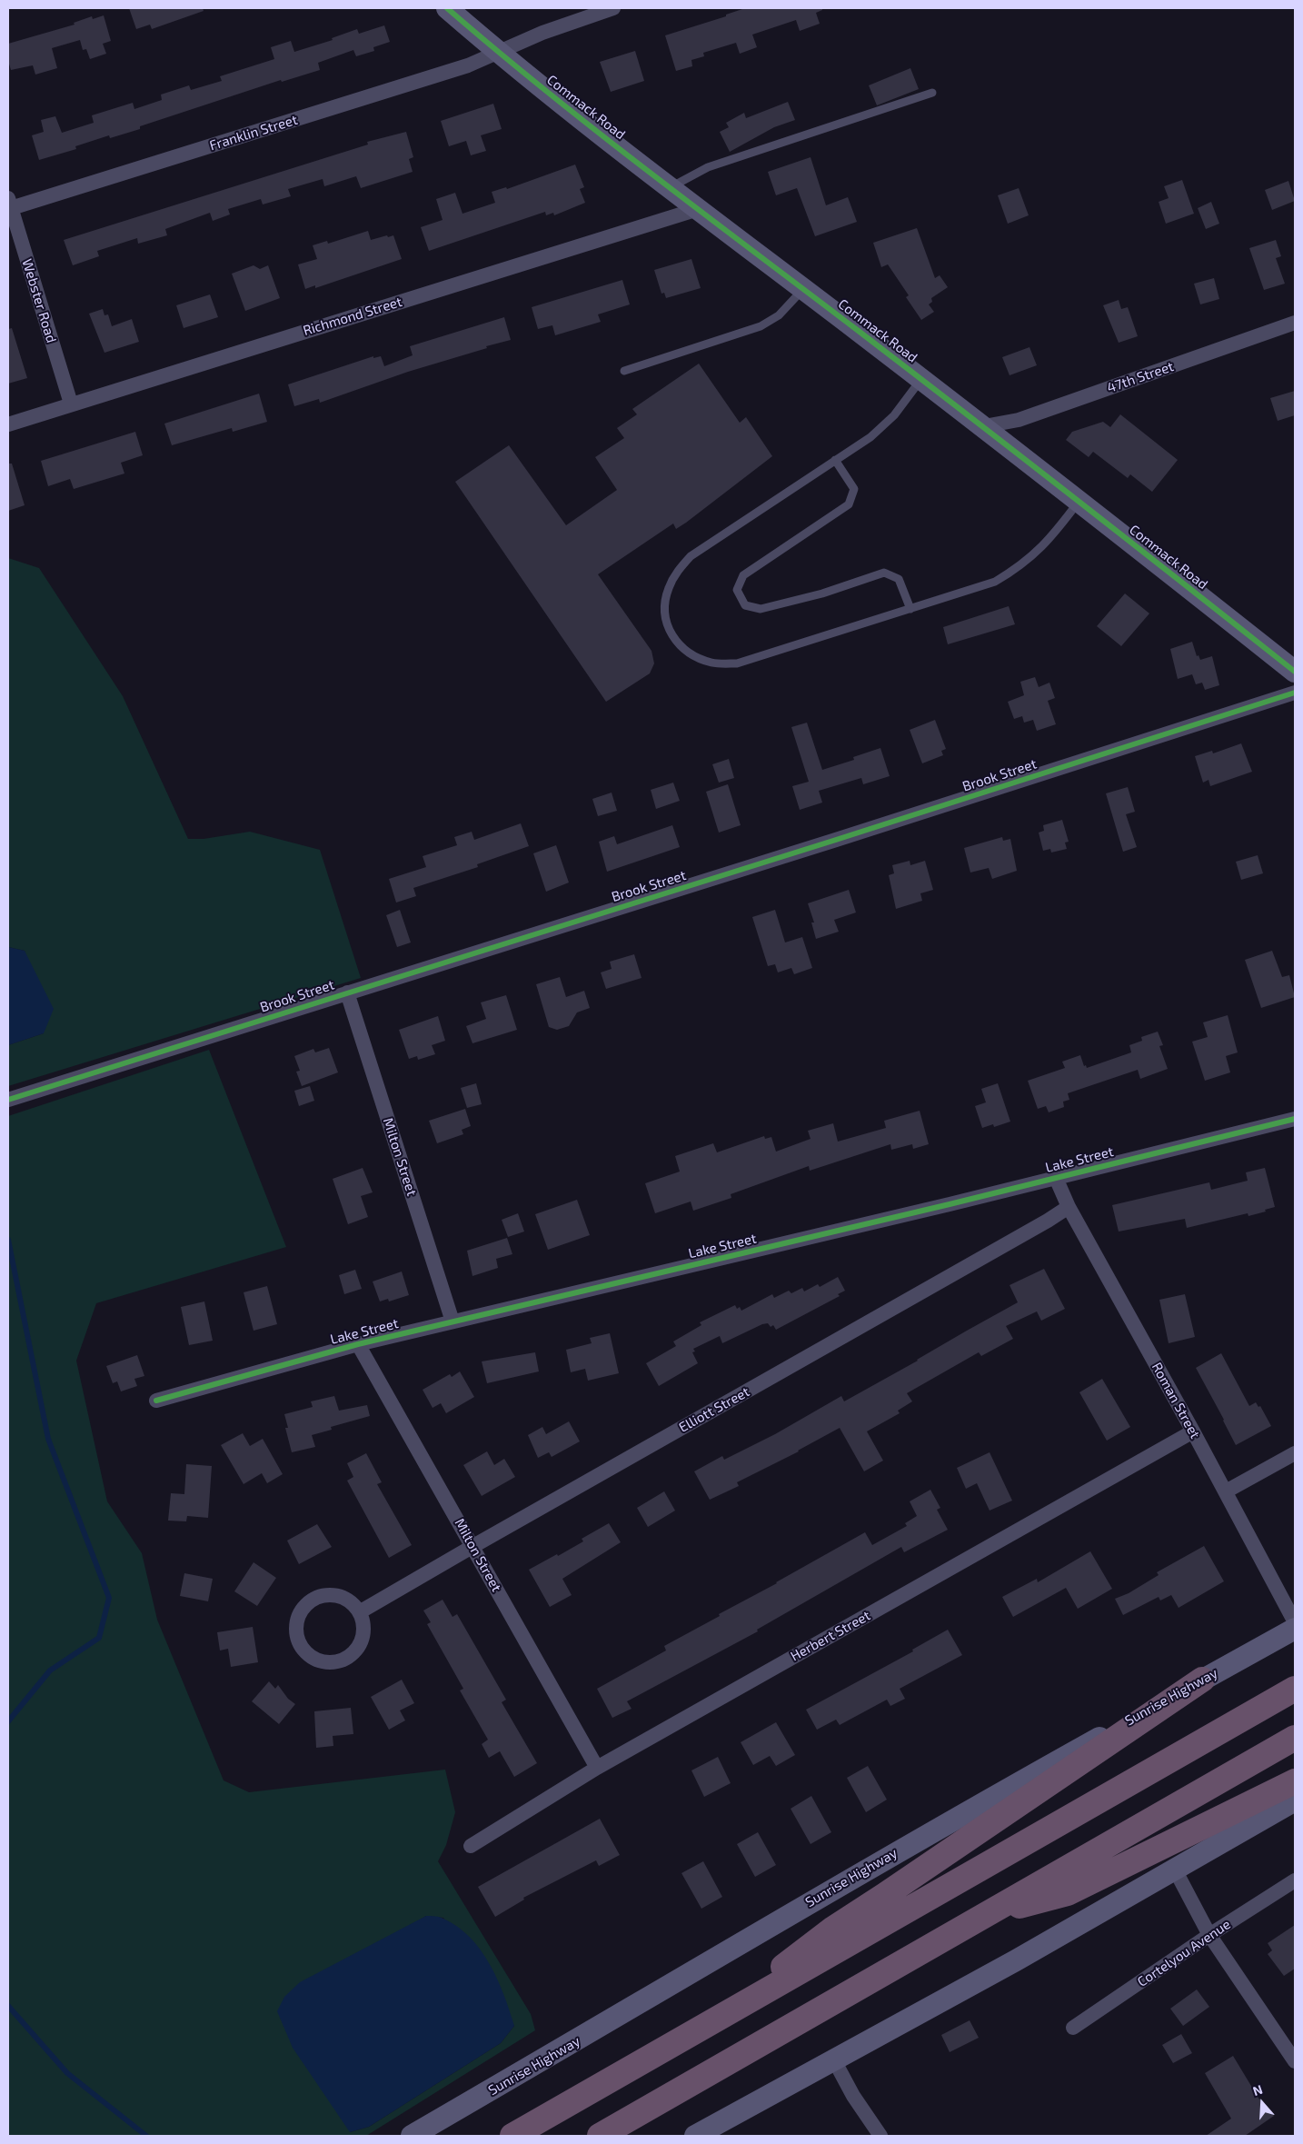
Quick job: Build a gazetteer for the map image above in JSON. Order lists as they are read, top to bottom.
{
  "streets": {
    "main road": ["Commack Road", "Sunrise Highway"],
    "street": [
      "Franklin Street",
      "Webster Road",
      "Richmond Street",
      "47th Street",
      "Brook Street",
      "Milton Street",
      "Lake Street",
      "Roman Street",
      "Elliott Street",
      "Herbert Street",
      "Cortelyou Avenue"
    ]
  },
  "crossings": [
    ["Commack Road", "Franklin Street"],
    ["Commack Road", "Richmond Street"],
    ["Commack Road", "47th Street"],
    ["Franklin Street", "Webster Road"],
    ["Webster Road", "Richmond Street"],
    ["Brook Street", "Milton Street"],
    ["Milton Street", "Lake Street"],
    ["Milton Street", "Elliott Street"],
    ["Milton Street", "Herbert Street"],
    ["Lake Street", "Roman Street"],
    ["Roman Street", "Elliott Street"],
    ["Roman Street", "Herbert Street"]
  ],
  "north": "top"
}
